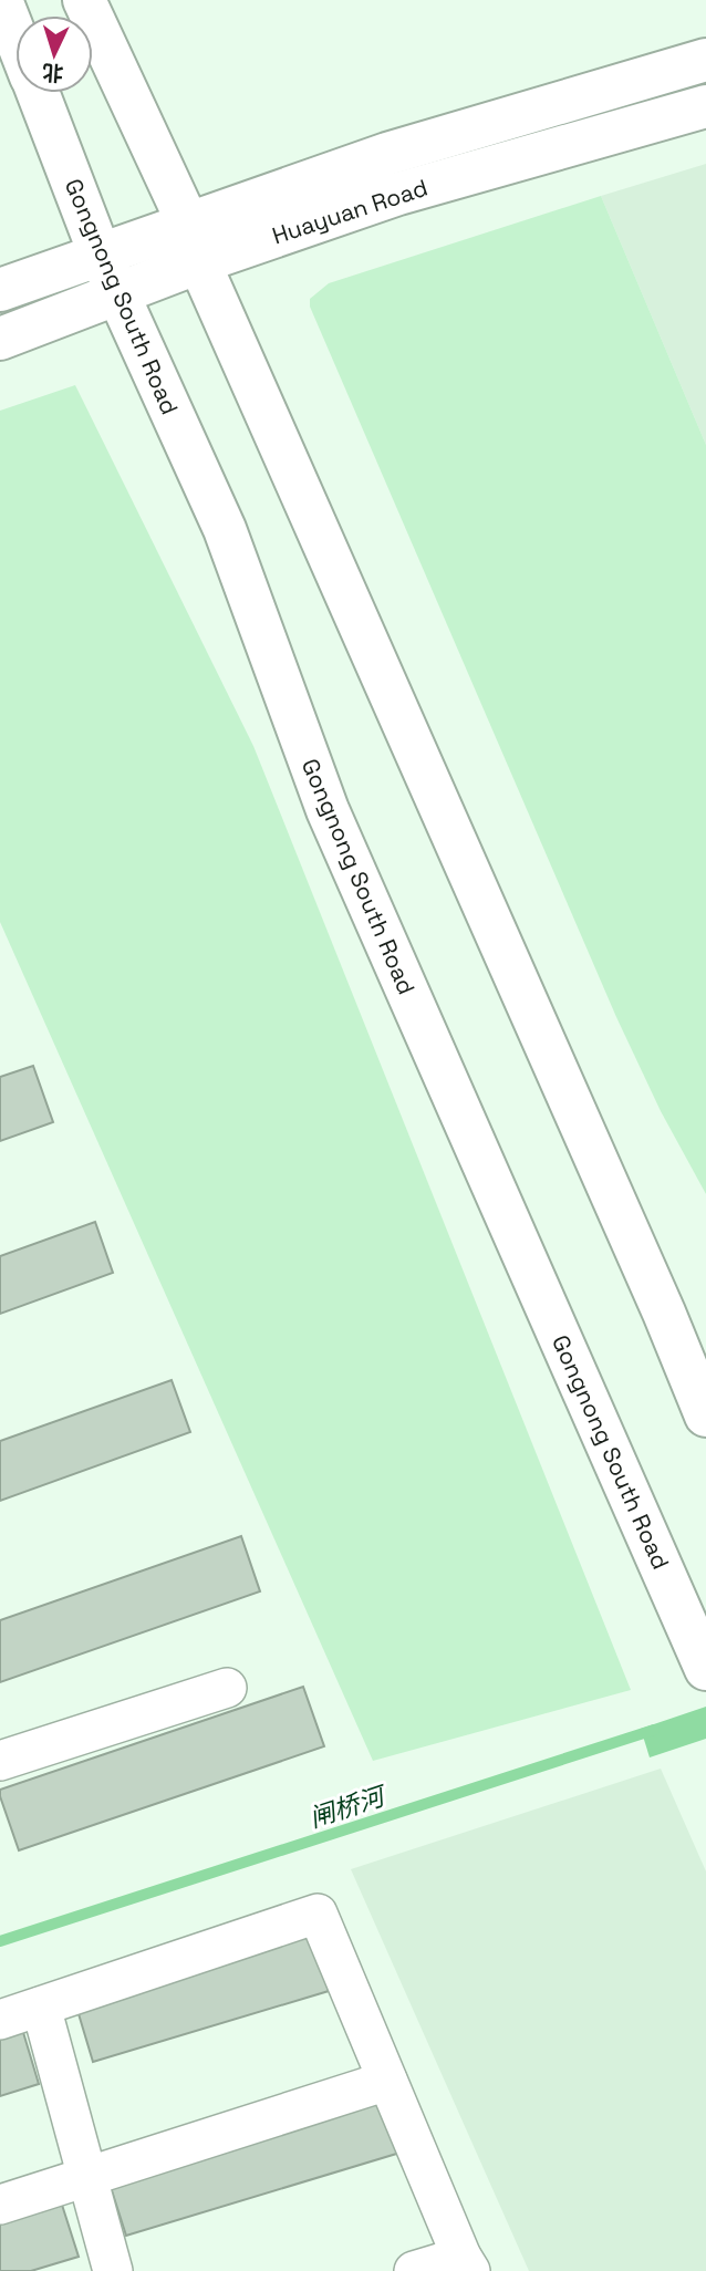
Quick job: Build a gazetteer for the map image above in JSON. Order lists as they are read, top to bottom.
{
  "streets": {
    "main road": ["Huayuan Road", "Gongnong South Road"]
  },
  "crossings": [
    ["Huayuan Road", "Gongnong South Road"]
  ],
  "water": ["闸桥河"],
  "north": "bottom"
}
